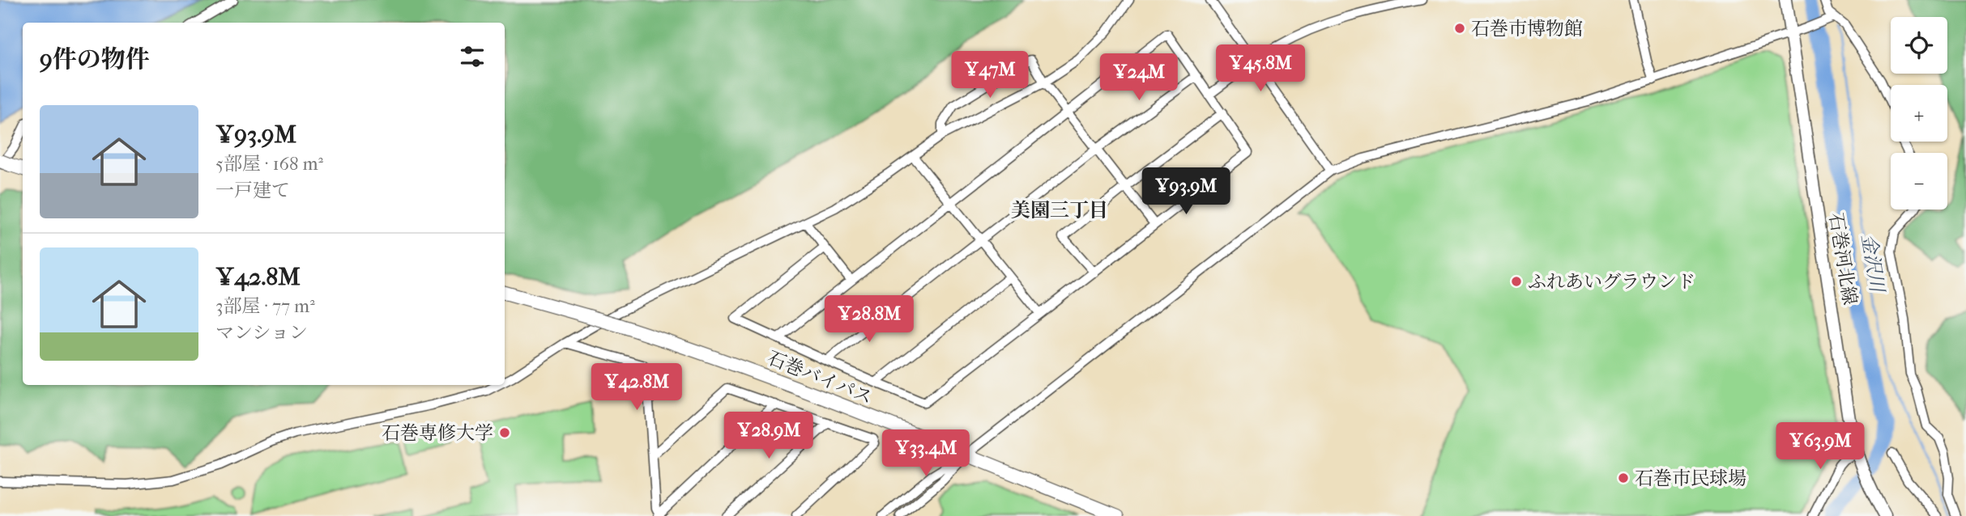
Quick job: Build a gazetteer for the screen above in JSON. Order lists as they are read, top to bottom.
{
  "streets": {
    "highway": ["石巻バイパス"],
    "main road": ["石巻河北線"]
  },
  "districts": ["美園三丁目"],
  "water": ["金沢川"],
  "places": [
    "石巻市博物館",
    "ふれあいグラウンド",
    "石巻専修大学",
    "石巻市民球場"
  ],
  "page": {
    "map_buttons": ["+", "−"],
    "heading": "9件の物件",
    "price": [
      "¥45.8M",
      "¥47M",
      "¥24M",
      "¥93.9M",
      "¥28.8M",
      "¥42.8M",
      "¥28.9M",
      "¥63.9M",
      "¥33.4M"
    ],
    "list": [
      {
        "name": "¥93.9M",
        "note": "5部屋 · 168 m² · 一戸建て"
      },
      {
        "name": "¥42.8M",
        "note": "3部屋 · 77 m² · マンション"
      }
    ]
  }
}
